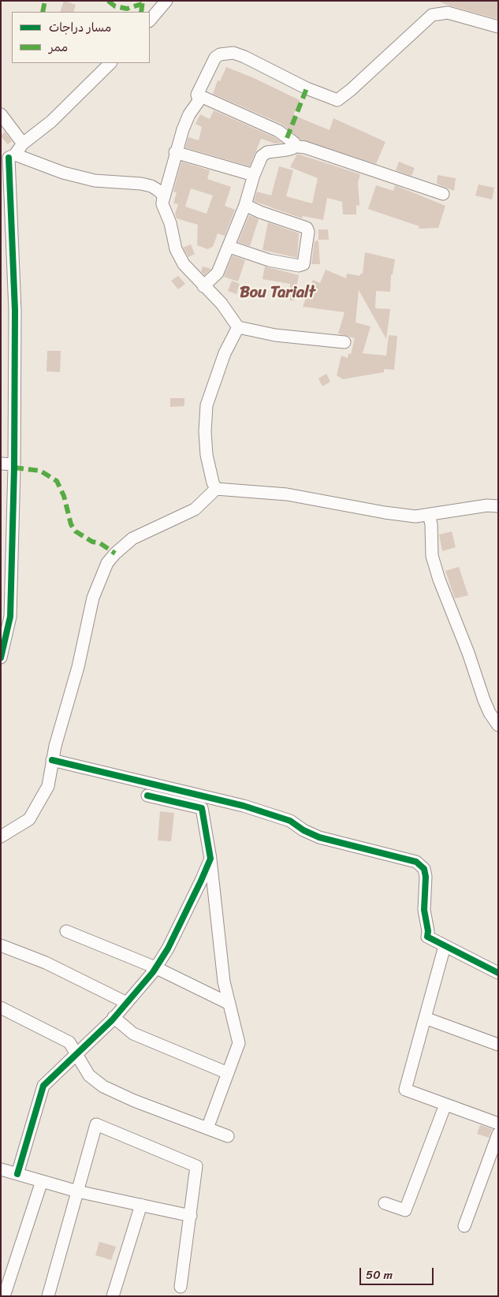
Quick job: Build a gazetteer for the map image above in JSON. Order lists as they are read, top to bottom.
{
  "districts": ["Bou Tarialt"],
  "legend": ["مسار دراجات", "ممر"],
  "scale_bar": "50 m"
}
